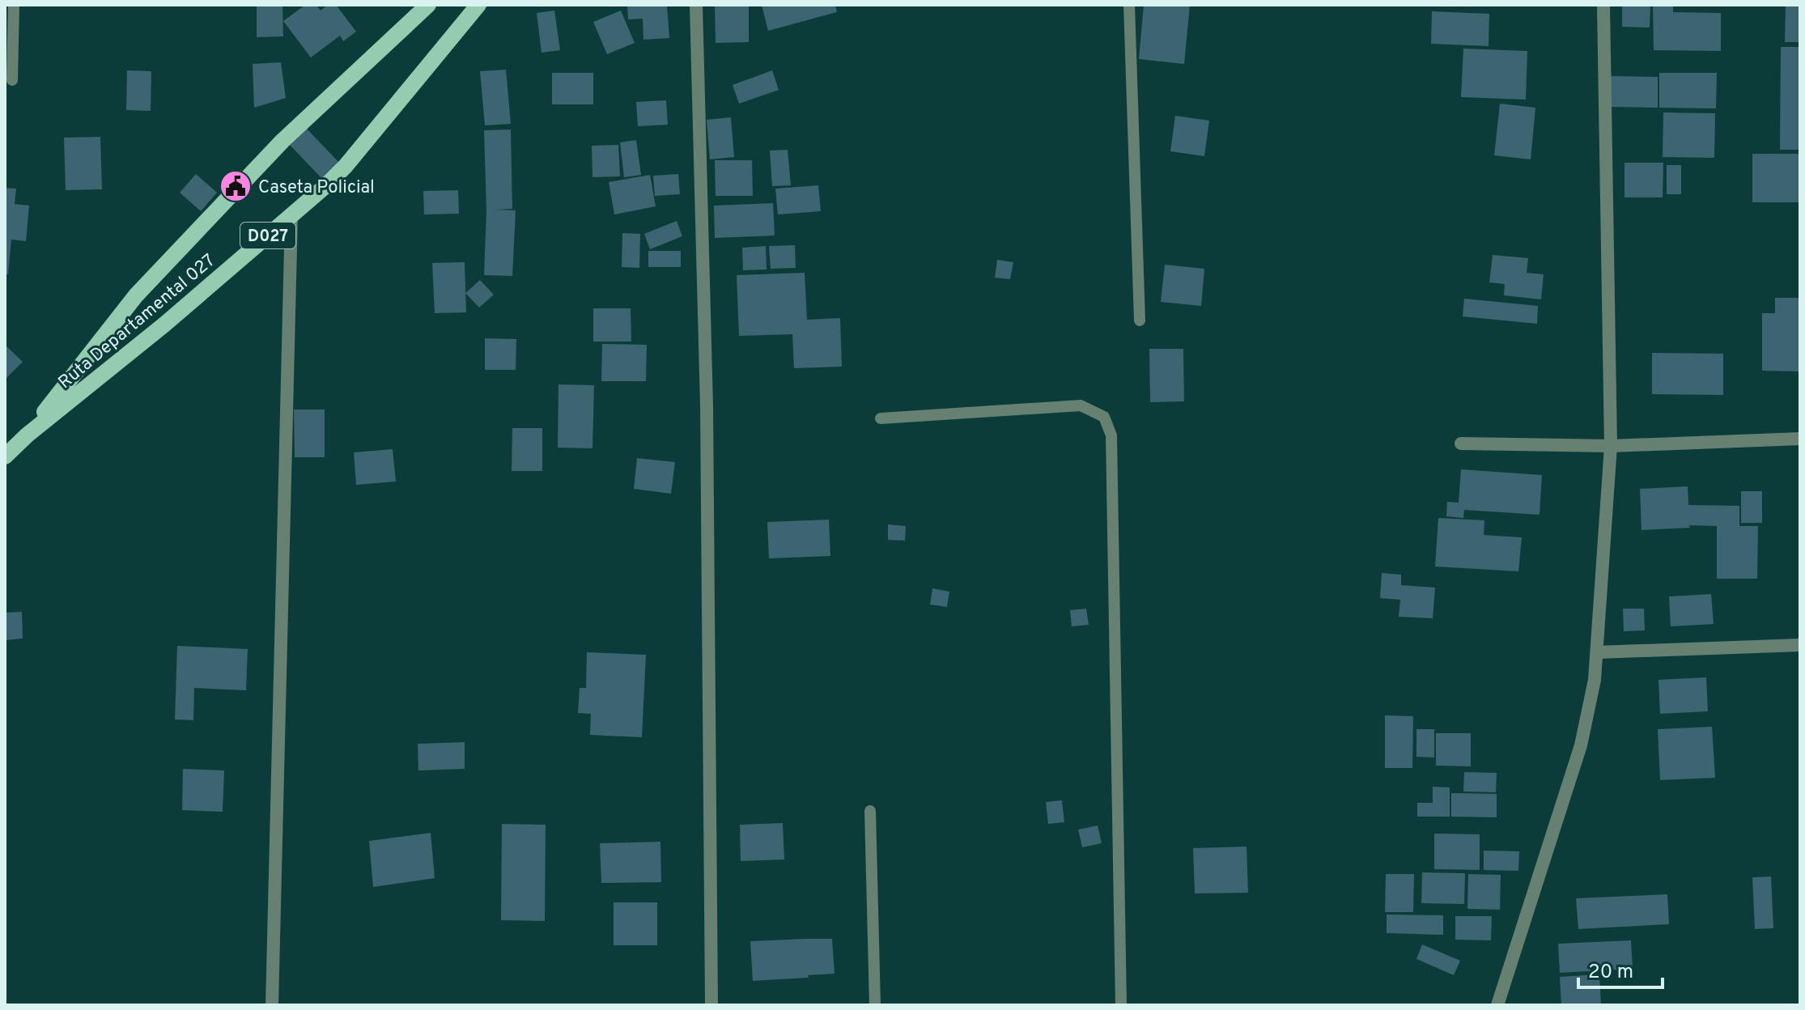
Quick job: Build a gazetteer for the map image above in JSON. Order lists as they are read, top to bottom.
{
  "streets": {
    "main road": ["D027", "Ruta Departamental 027"]
  },
  "places": {
    "public building": ["Caseta Policial"]
  },
  "scale_bar": "20 m"
}
